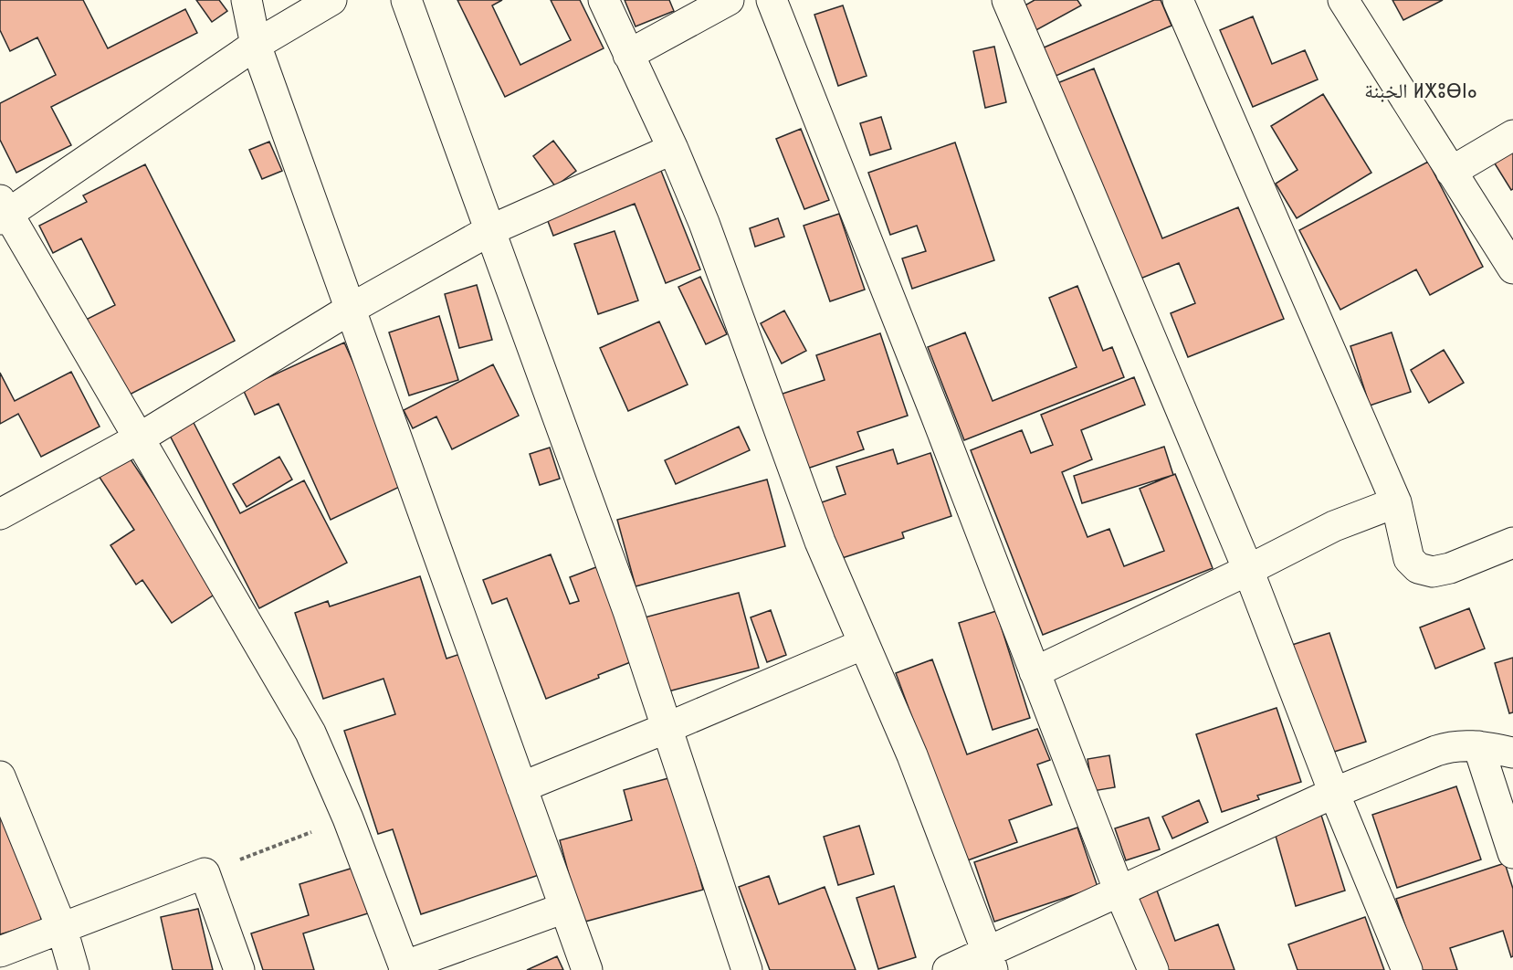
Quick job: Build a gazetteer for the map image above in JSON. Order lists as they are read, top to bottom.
{
  "districts": ["الخبنة ⵍⵅⵓⴱⵏⴰ"]
}
